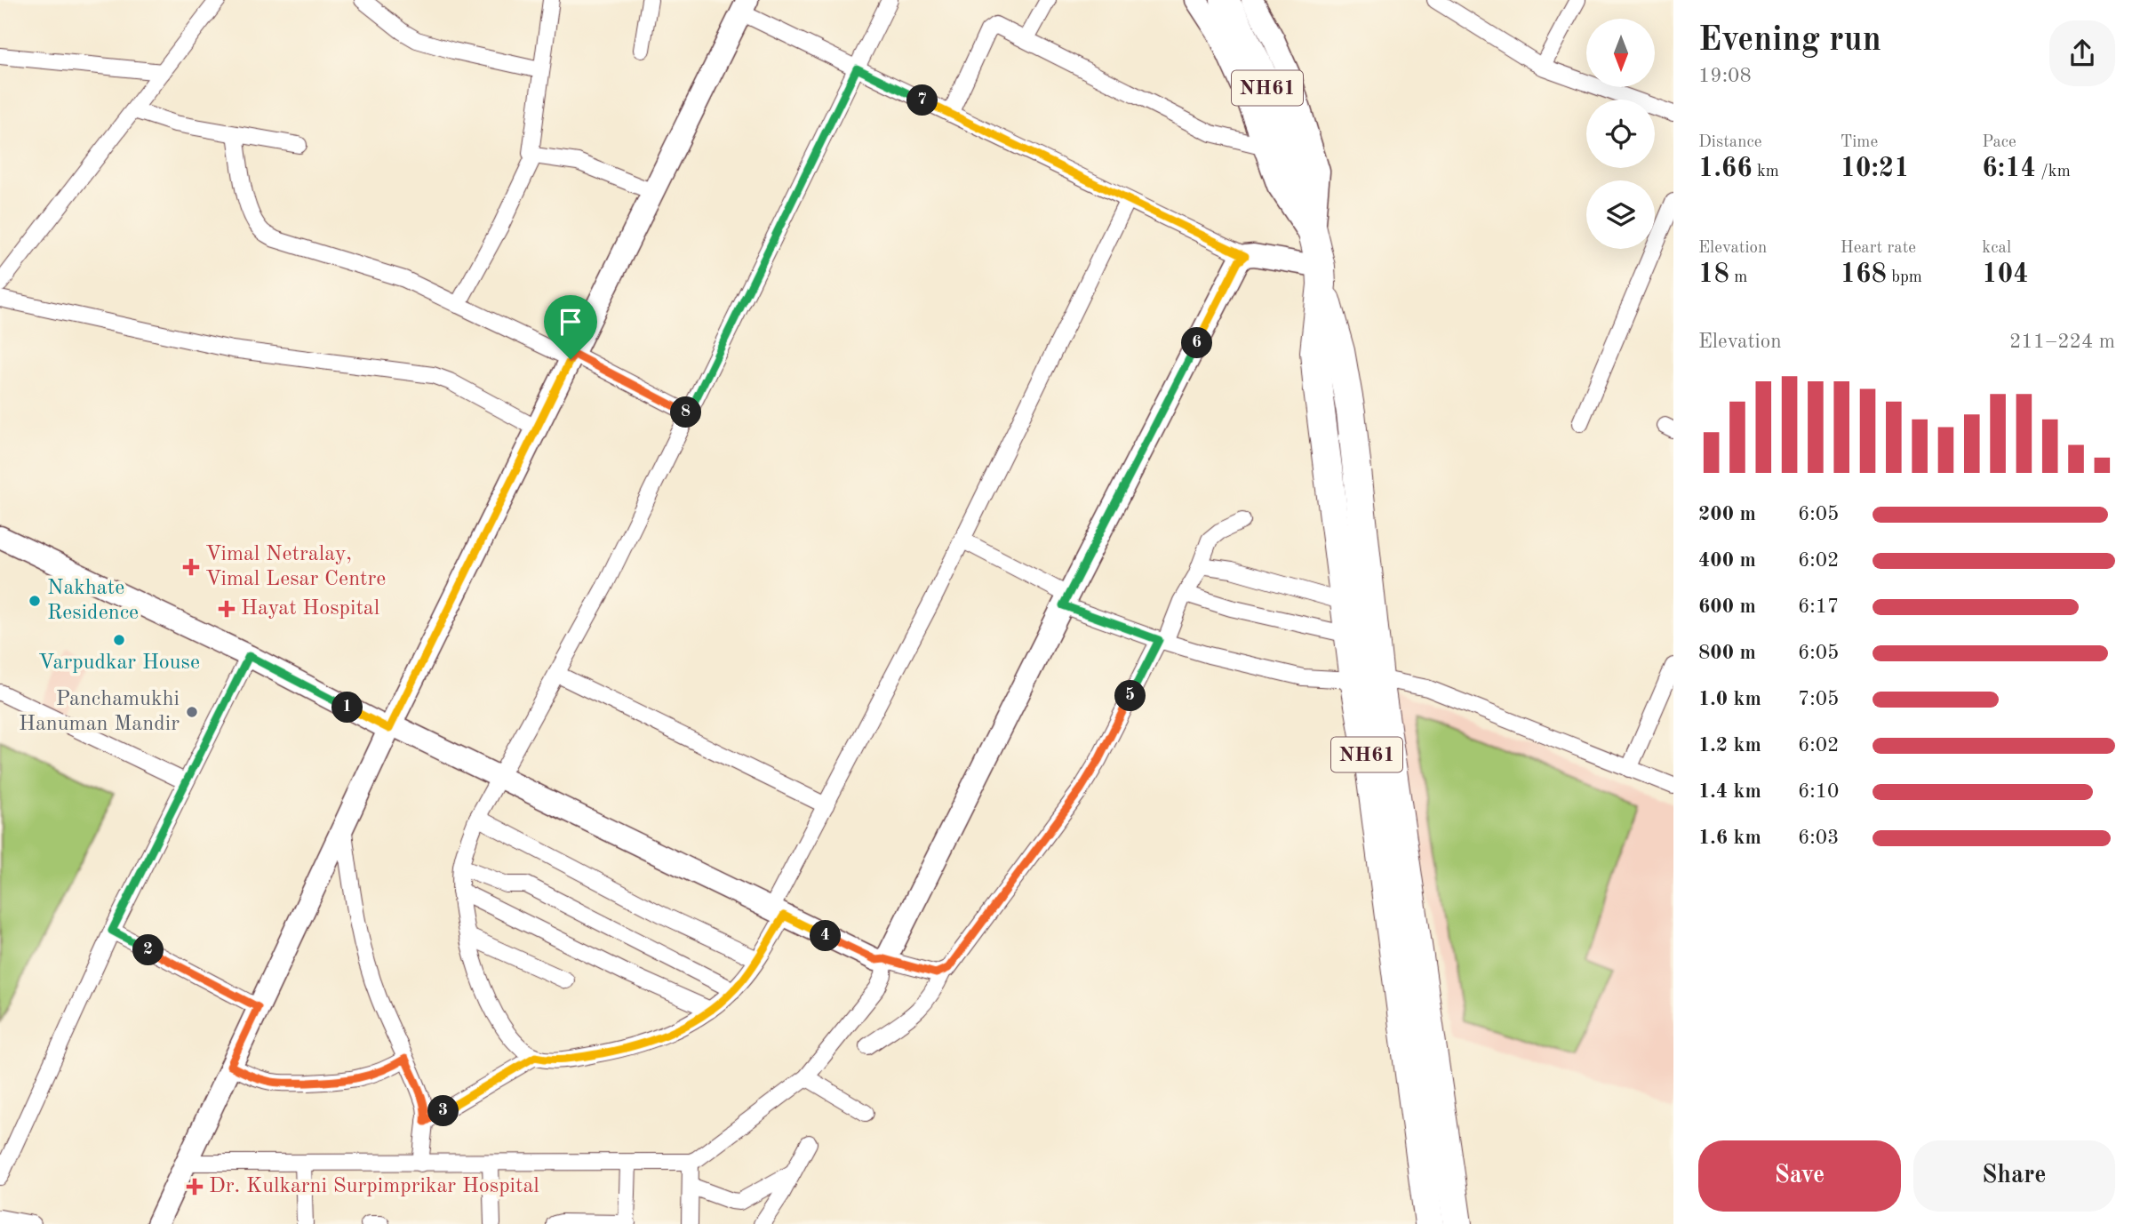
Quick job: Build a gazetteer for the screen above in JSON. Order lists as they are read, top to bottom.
{
  "streets": {
    "highway": ["NH61"]
  },
  "places": {
    "health": ["Vimal Netralay, Vimal Lesar Centre", "Hayat Hospital", "Dr. Kulkarni Surpimprikar Hospital"],
    "other": ["Nakhate Residence", "Varpudkar House", "Panchamukhi Hanuman Mandir"]
  },
  "north": "bottom",
  "page": {
    "heading": ["Evening run", "19:08"],
    "pins": [
      "7",
      "6",
      "8",
      "5",
      "1",
      "4",
      "2",
      "3"
    ],
    "stats": [
      ["Distance", "1.66 km"],
      ["Time", "10:21"],
      ["Pace", "6:14 /km"],
      ["Elevation", "18 m"],
      ["Heart rate", "168 bpm"],
      ["kcal", "104"]
    ],
    "chart": ["Elevation", "211–224 m"],
    "list": [
      {
        "name": "200 m",
        "note": "6:05"
      },
      {
        "name": "400 m",
        "note": "6:02"
      },
      {
        "name": "600 m",
        "note": "6:17"
      },
      {
        "name": "800 m",
        "note": "6:05"
      },
      {
        "name": "1.0 km",
        "note": "7:05"
      },
      {
        "name": "1.2 km",
        "note": "6:02"
      },
      {
        "name": "1.4 km",
        "note": "6:10"
      },
      {
        "name": "1.6 km",
        "note": "6:03"
      }
    ],
    "buttons": ["Save", "Share"]
  }
}
